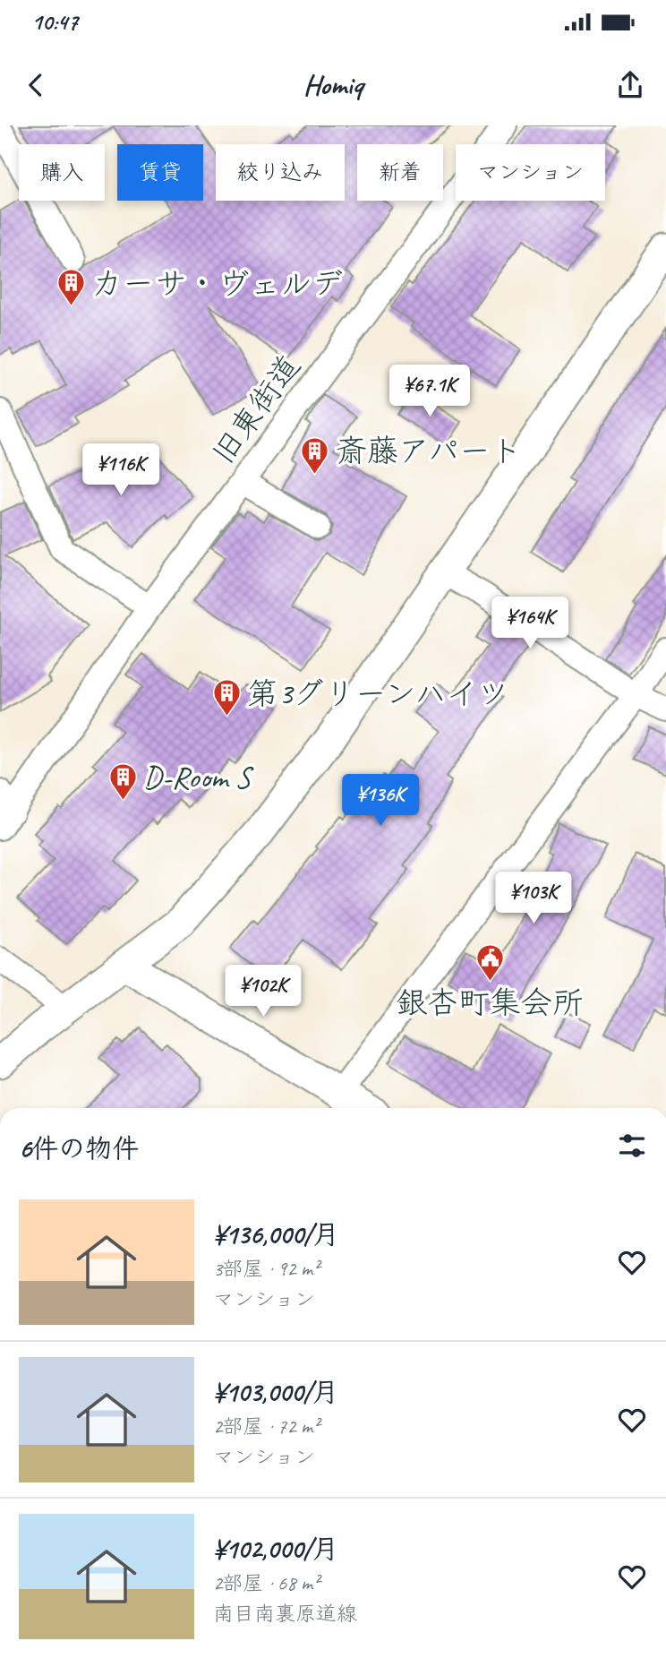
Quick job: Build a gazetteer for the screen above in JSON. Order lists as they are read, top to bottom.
{
  "streets": {
    "street": ["旧東街道"]
  },
  "places": {
    "building": [
      "カーサ・ヴェルデ",
      "斎藤アパート",
      "第3グリーンハイツ",
      "D-Room S"
    ],
    "public building": ["銀杏町集会所"]
  },
  "page": {
    "status": "10:47",
    "header": "Homiq",
    "chip": [
      "購入",
      "賃貸",
      "絞り込み",
      "新着",
      "マンション"
    ],
    "price": [
      "¥67.1K",
      "¥116K",
      "¥164K",
      "¥136K",
      "¥103K",
      "¥102K"
    ],
    "heading": "6件の物件",
    "list": [
      {
        "name": "¥136,000/月",
        "note": "3部屋 · 92 m² · マンション"
      },
      {
        "name": "¥103,000/月",
        "note": "2部屋 · 72 m² · マンション"
      },
      {
        "name": "¥102,000/月",
        "note": "2部屋 · 68 m² · 南目南裏原道線"
      }
    ]
  }
}
